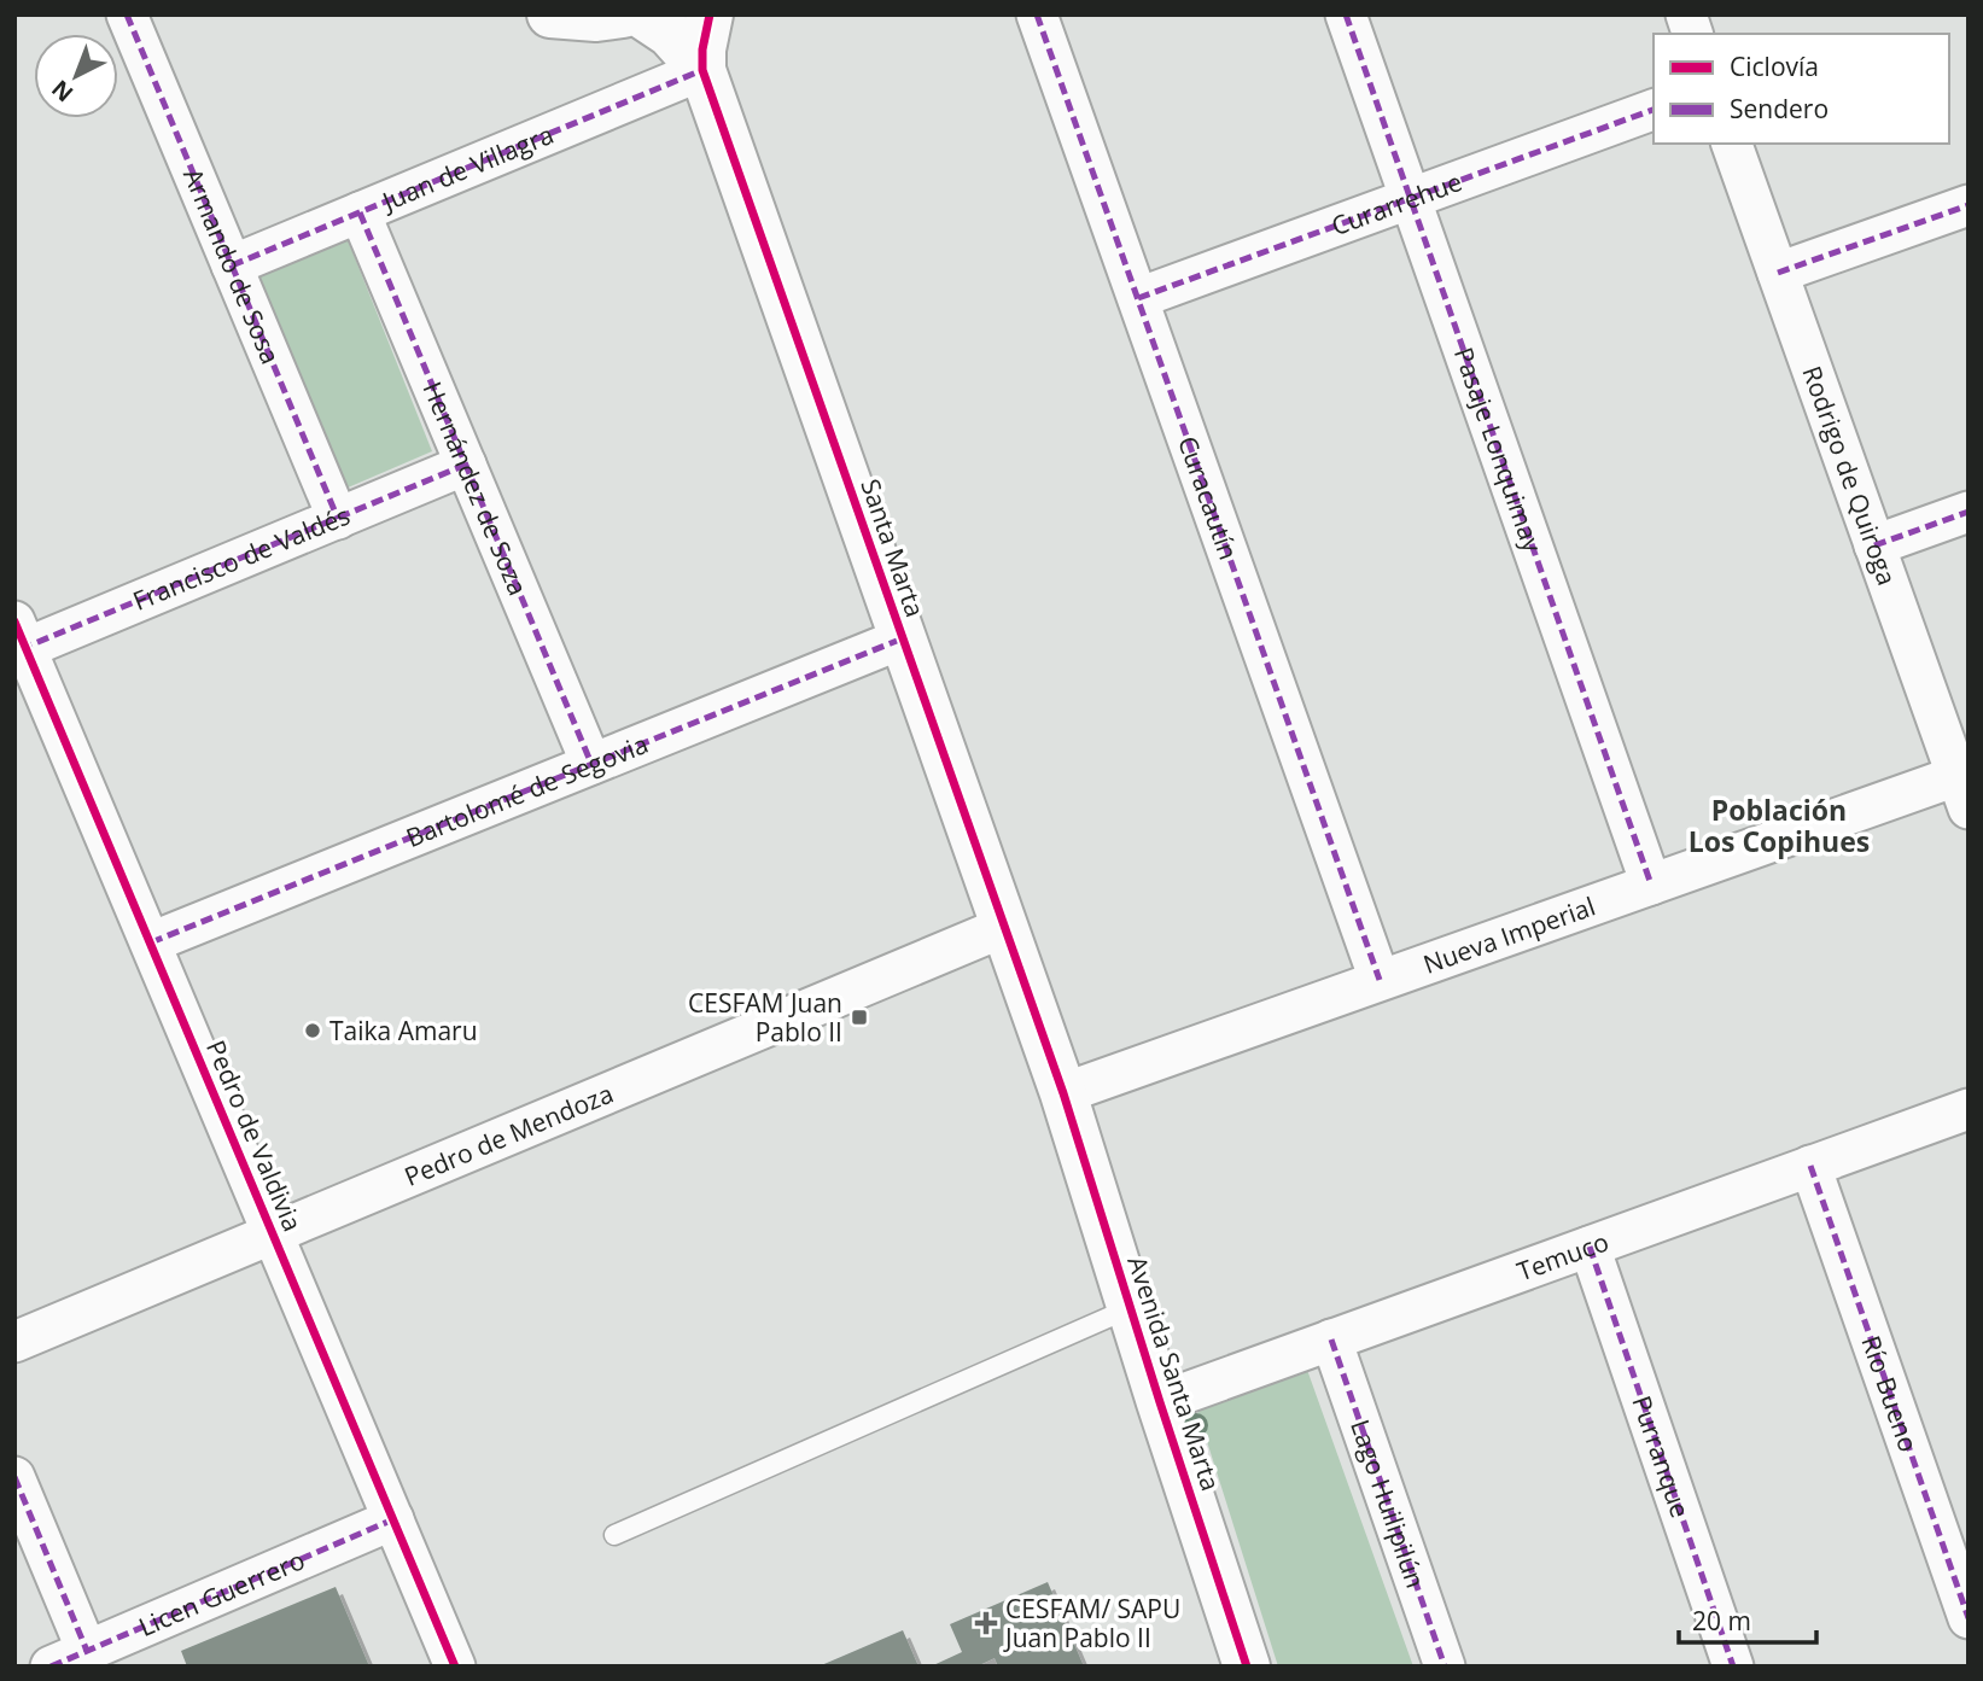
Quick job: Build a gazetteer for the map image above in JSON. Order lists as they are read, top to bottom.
{
  "streets": {
    "street": [
      "Juan de Villagra",
      "Curarrehue",
      "Armando de Sosa",
      "Pasaje Lonquimay",
      "Rodrigo de Quiroga",
      "Hernández de Soza",
      "Curacautín",
      "Santa Marta",
      "Francisco de Valdés",
      "Bartolomé de Segovia",
      "Nueva Imperial",
      "Pedro de Mendoza",
      "Pedro de Valdivia",
      "Temuco",
      "Avenida Santa Marta",
      "Río Bueno",
      "Purranque",
      "Lago Huilipilún",
      "Licen Guerrero"
    ]
  },
  "crossings": [
    ["Juan de Villagra", "Armando de Sosa"],
    ["Juan de Villagra", "Hernández de Soza"],
    ["Juan de Villagra", "Santa Marta"],
    ["Curarrehue", "Pasaje Lonquimay"],
    ["Curarrehue", "Curacautín"],
    ["Armando de Sosa", "Francisco de Valdés"],
    ["Pasaje Lonquimay", "Nueva Imperial"],
    ["Rodrigo de Quiroga", "Nueva Imperial"],
    ["Hernández de Soza", "Francisco de Valdés"],
    ["Hernández de Soza", "Bartolomé de Segovia"],
    ["Curacautín", "Nueva Imperial"],
    ["Santa Marta", "Bartolomé de Segovia"],
    ["Santa Marta", "Nueva Imperial"],
    ["Santa Marta", "Pedro de Mendoza"],
    ["Santa Marta", "Avenida Santa Marta"],
    ["Francisco de Valdés", "Pedro de Valdivia"],
    ["Bartolomé de Segovia", "Pedro de Valdivia"],
    ["Nueva Imperial", "Avenida Santa Marta"],
    ["Pedro de Mendoza", "Pedro de Valdivia"],
    ["Pedro de Valdivia", "Licen Guerrero"],
    ["Temuco", "Avenida Santa Marta"],
    ["Temuco", "Río Bueno"],
    ["Temuco", "Purranque"],
    ["Temuco", "Lago Huilipilún"]
  ],
  "districts": ["Población Los Copihues"],
  "places": {
    "transit": ["CESFAM Juan Pablo II"],
    "other": ["Taika Amaru"],
    "health": ["CESFAM/ SAPU Juan Pablo II"]
  },
  "legend": ["Ciclovía", "Sendero"],
  "scale_bar": "20 m",
  "north": "bottom left"
}
